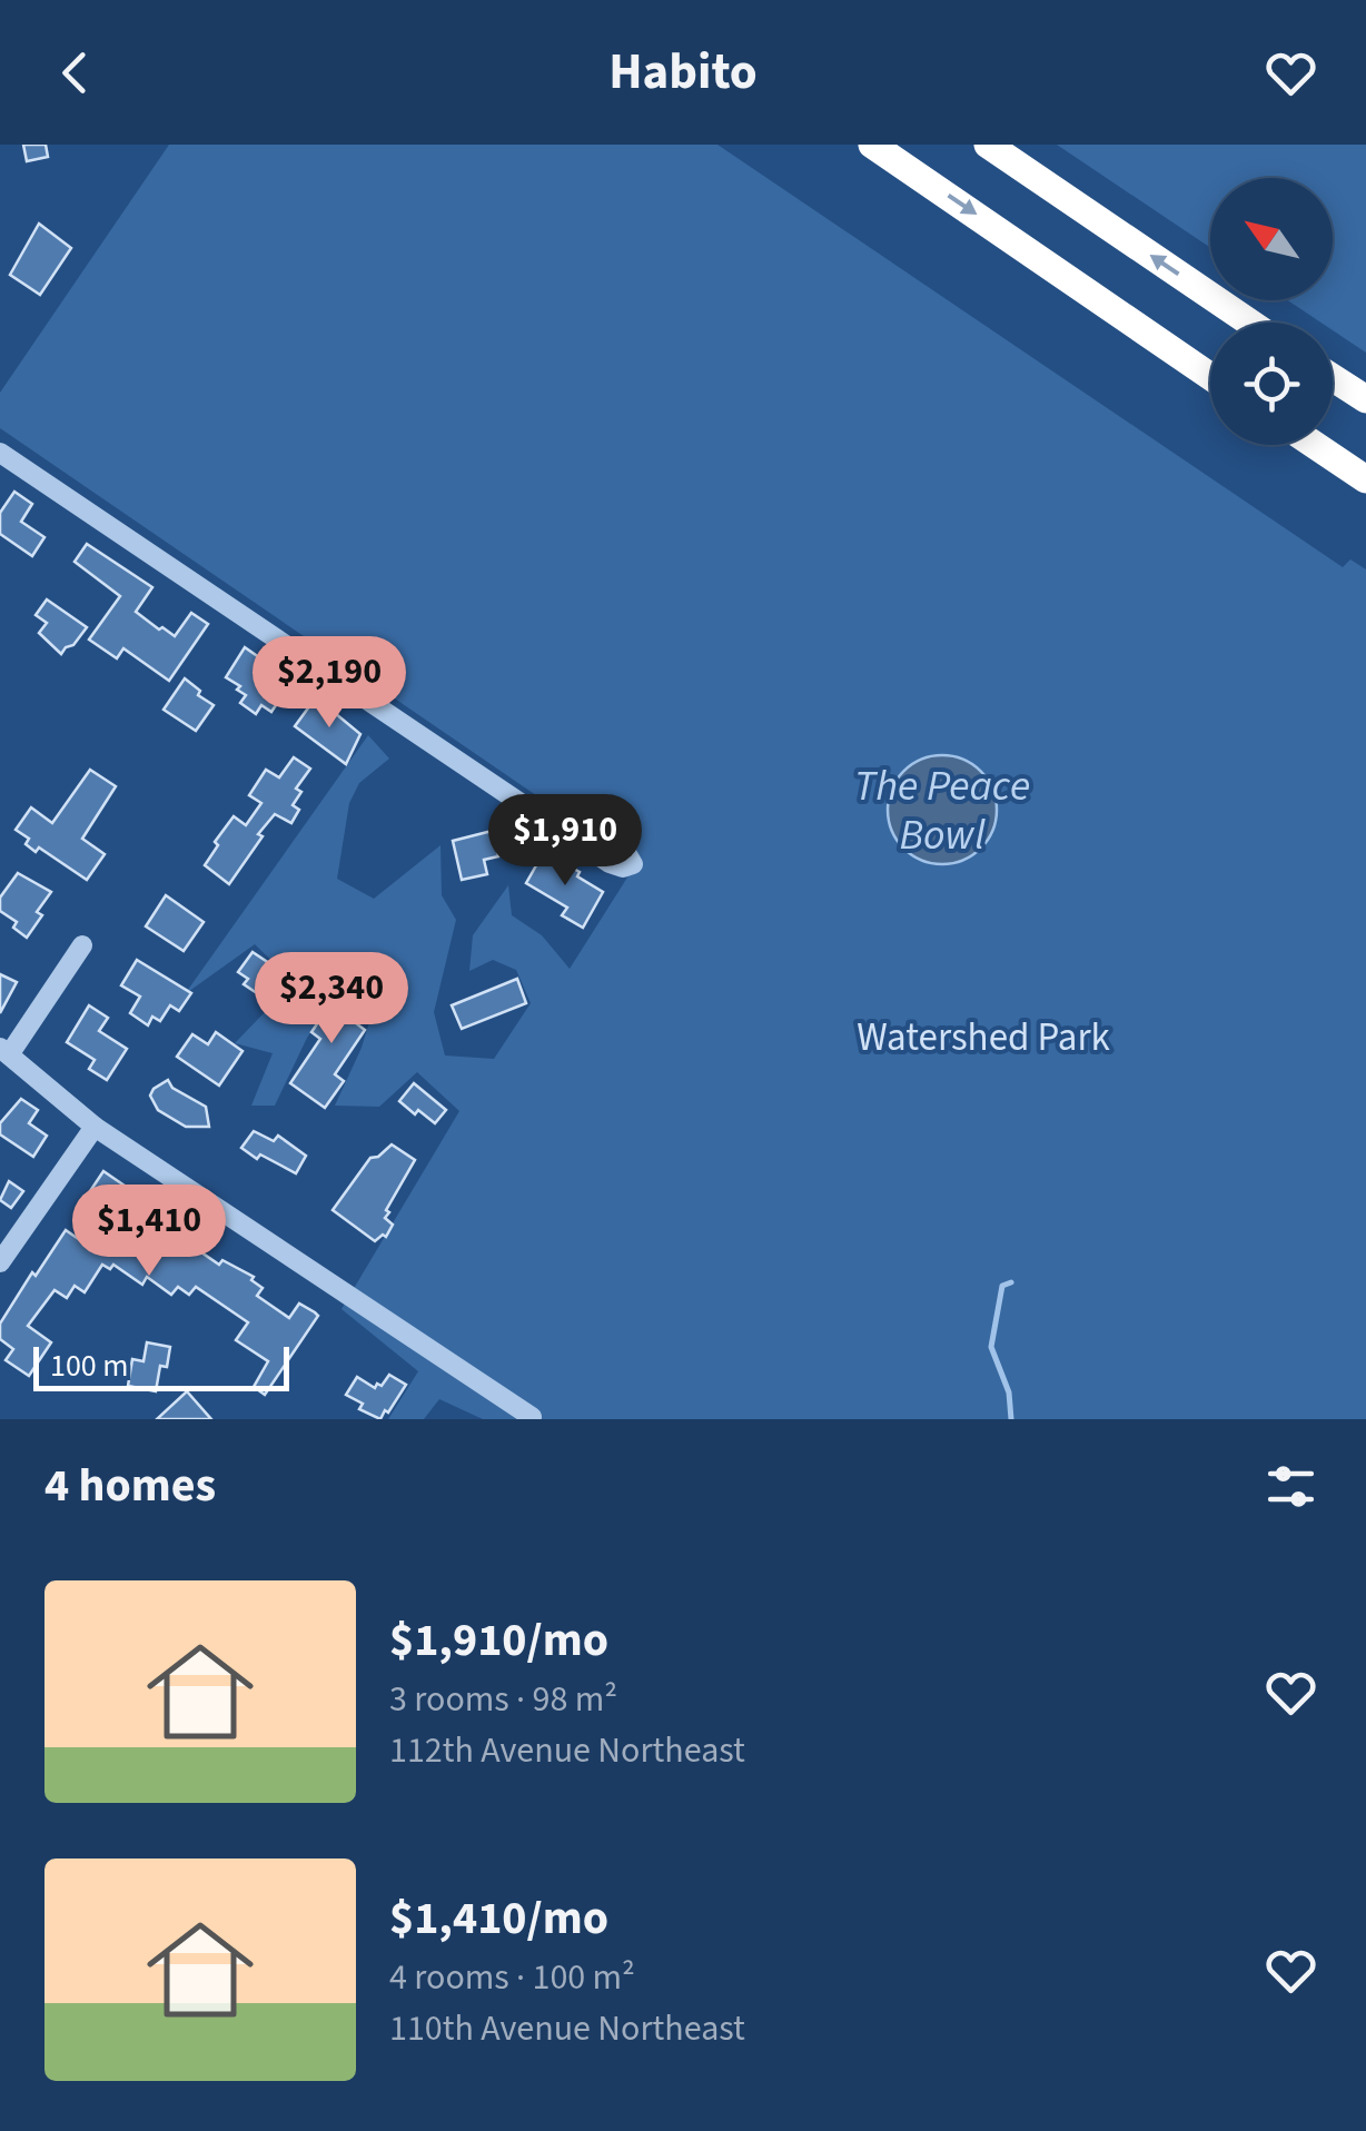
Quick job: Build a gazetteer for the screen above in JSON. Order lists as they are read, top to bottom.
{
  "water": ["The Peace Bowl"],
  "parks": ["Watershed Park"],
  "scale_bar": "100 m",
  "north": "top left",
  "page": {
    "header": "Habito",
    "price": [
      "$2,190",
      "$1,910",
      "$2,340",
      "$1,410"
    ],
    "scale": "100 m",
    "heading": "4 homes",
    "list": [
      {
        "name": "$1,910/mo",
        "note": "3 rooms · 98 m² · 112th Avenue Northeast"
      },
      {
        "name": "$1,410/mo",
        "note": "4 rooms · 100 m² · 110th Avenue Northeast"
      }
    ]
  }
}
